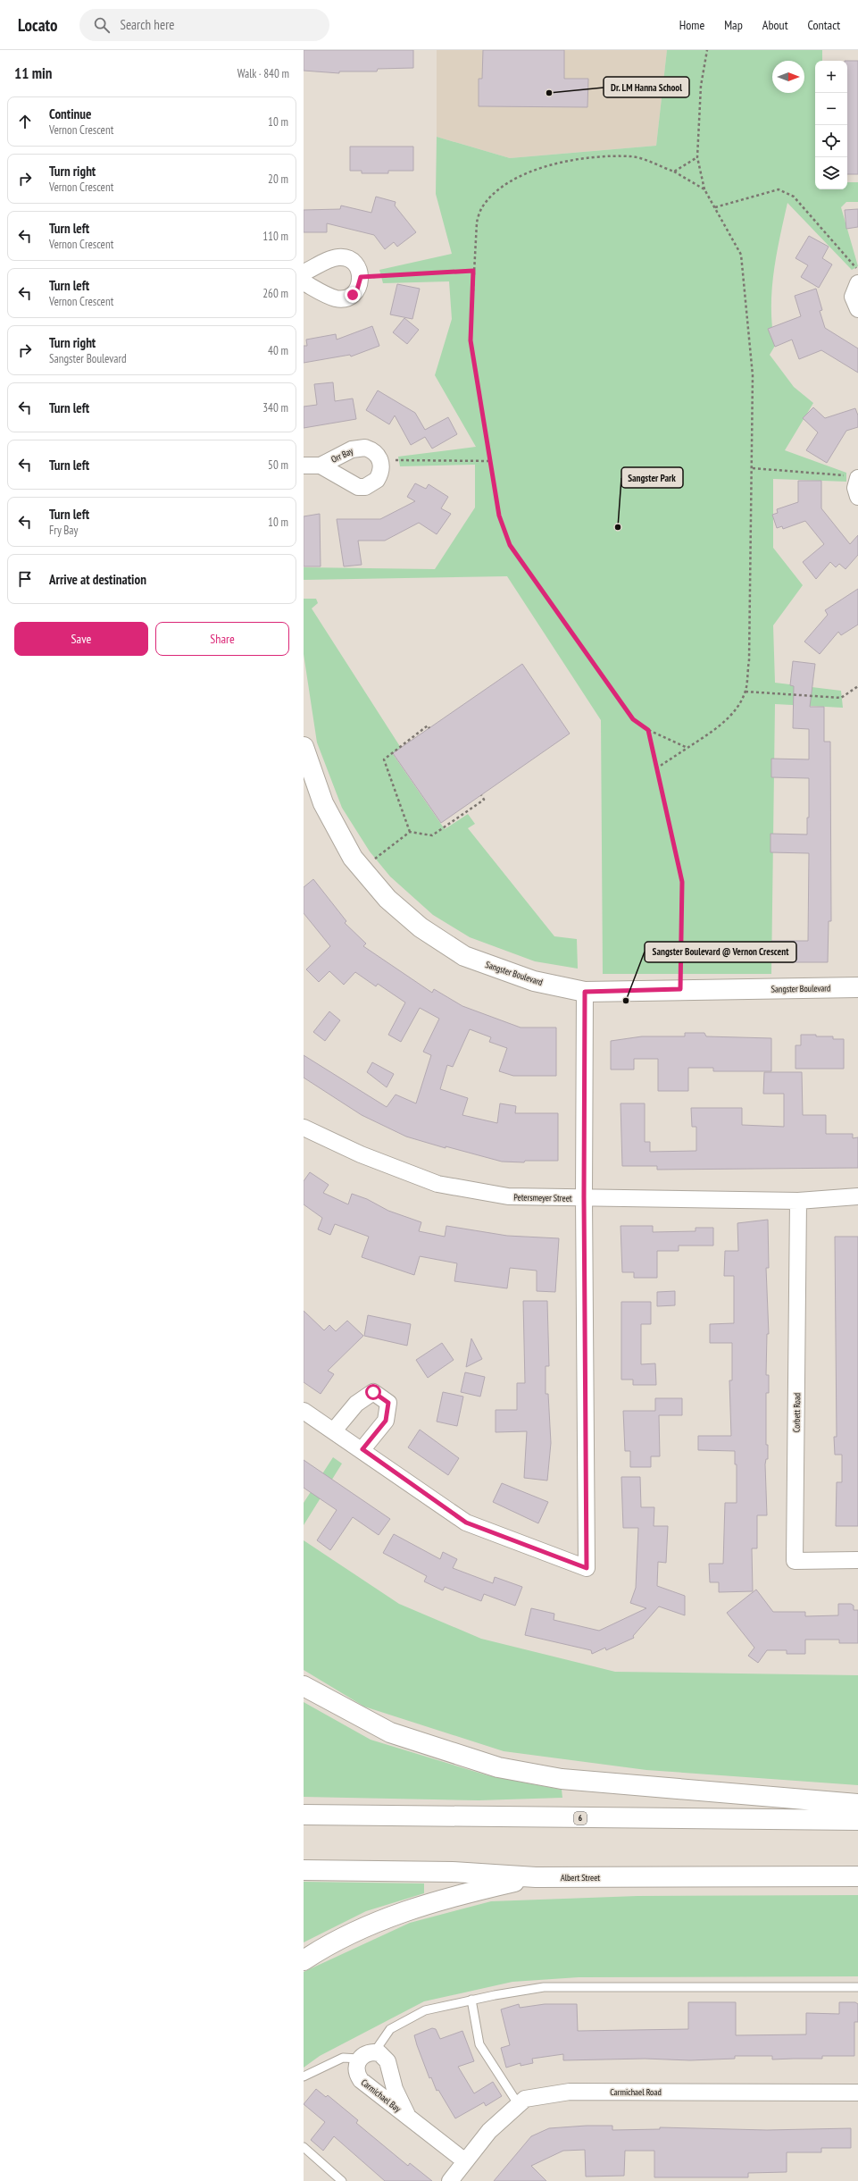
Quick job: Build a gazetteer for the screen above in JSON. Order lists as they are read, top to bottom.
{
  "streets": {
    "main road": ["Sangster Boulevard", "6", "Albert Street"],
    "street": [
      "Orr Bay",
      "Petersmeyer Street",
      "Corbett Road",
      "Carmichael Road",
      "Carmichael Bay"
    ]
  },
  "crossings": [
    ["Petersmeyer Street", "Corbett Road"],
    ["Carmichael Road", "Carmichael Bay"]
  ],
  "places": ["Dr. LM Hanna School", "Sangster Park", "Sangster Boulevard @ Vernon Crescent"],
  "north": "right",
  "page": {
    "header": "Locato",
    "search": "Search here",
    "nav": [
      "Home",
      "Map",
      "About",
      "Contact"
    ],
    "heading": ["11 min", "Walk · 840 m"],
    "map_buttons": ["+", "−"],
    "list": [
      ["Continue", "Vernon Crescent", "10 m"],
      ["Turn right", "Vernon Crescent", "20 m"],
      ["Turn left", "Vernon Crescent", "110 m"],
      ["Turn left", "Vernon Crescent", "260 m"],
      ["Turn right", "Sangster Boulevard", "40 m"],
      ["Turn left", "340 m"],
      ["Turn left", "50 m"],
      ["Turn left", "Fry Bay", "10 m"],
      "Arrive at destination"
    ],
    "buttons": ["Save", "Share"]
  }
}
